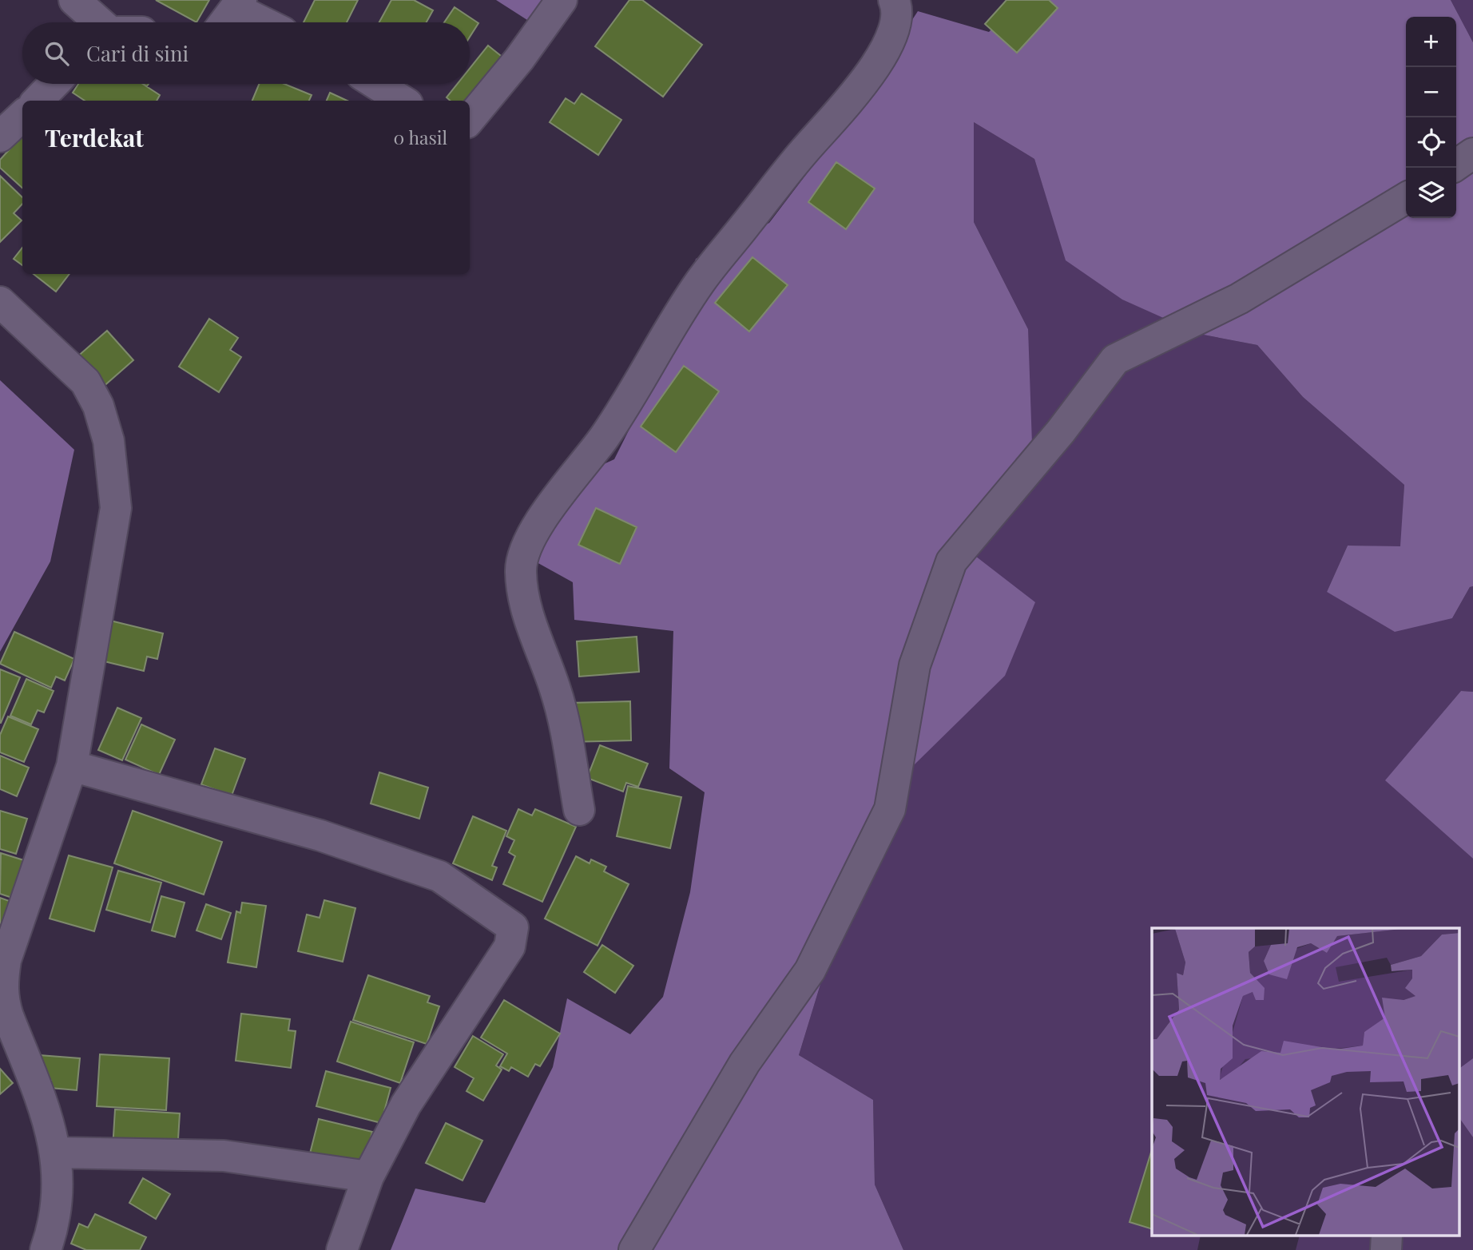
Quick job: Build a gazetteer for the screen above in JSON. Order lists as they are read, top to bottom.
{
  "page": {
    "map_buttons": ["+", "−"],
    "search": "Cari di sini",
    "heading": ["Terdekat", "0 hasil"]
  }
}
